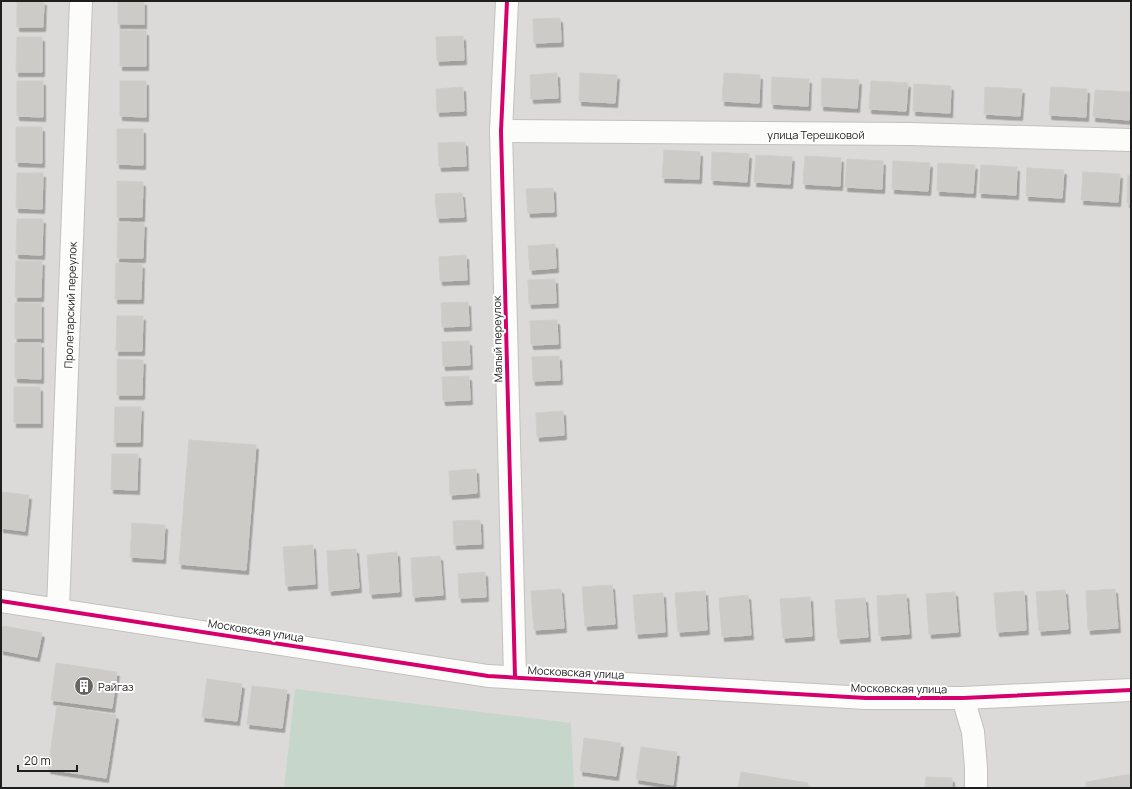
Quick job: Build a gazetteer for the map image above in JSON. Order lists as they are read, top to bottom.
{
  "streets": {
    "street": [
      "улица Терешковой",
      "Пролетарский переулок",
      "Малый переулок",
      "Московская улица"
    ]
  },
  "crossings": [
    ["улица Терешковой", "Малый переулок"],
    ["Пролетарский переулок", "Московская улица"],
    ["Малый переулок", "Московская улица"]
  ],
  "places": {
    "building": ["Райгаз"]
  },
  "scale_bar": "20 m"
}
